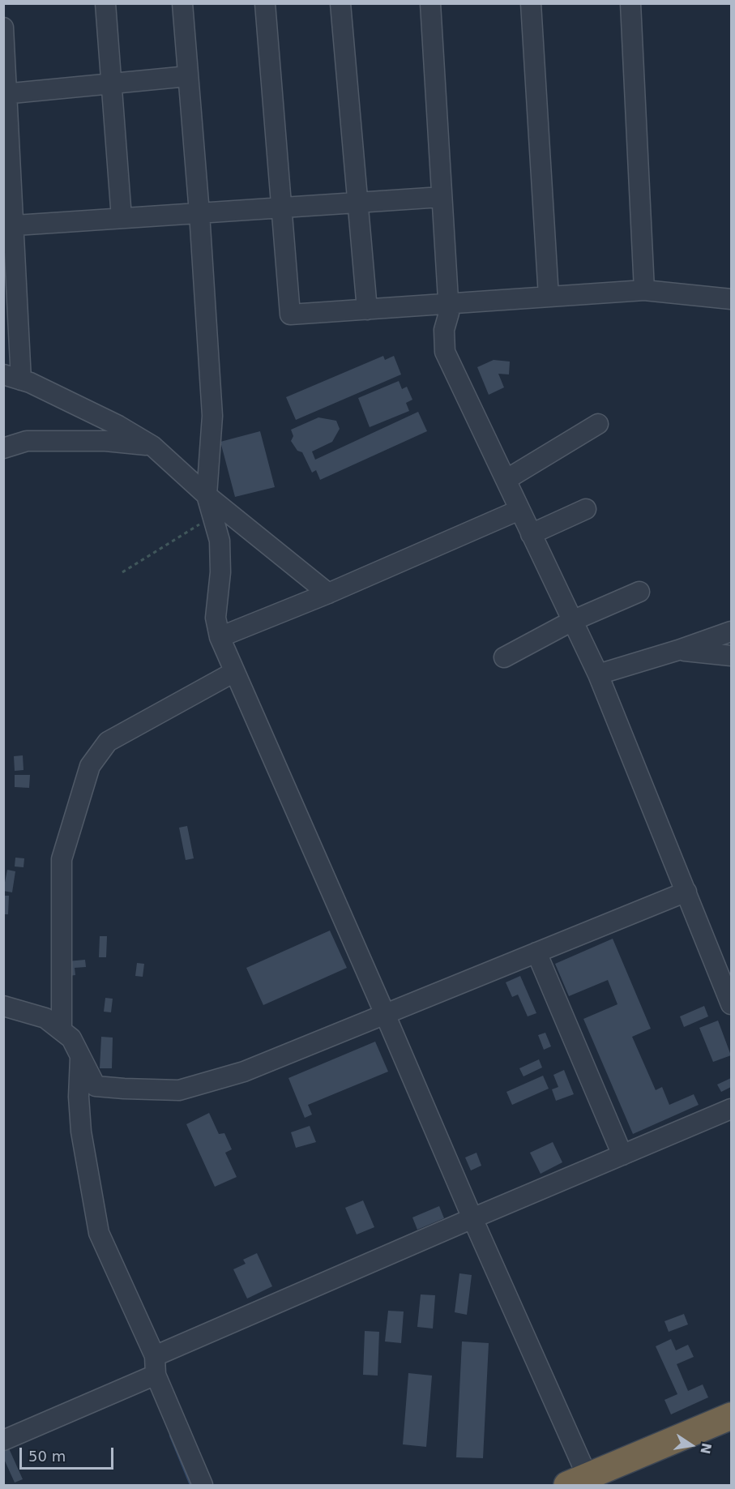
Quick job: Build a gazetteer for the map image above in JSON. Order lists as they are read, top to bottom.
{
  "scale_bar": "50 m",
  "north": "right"
}
